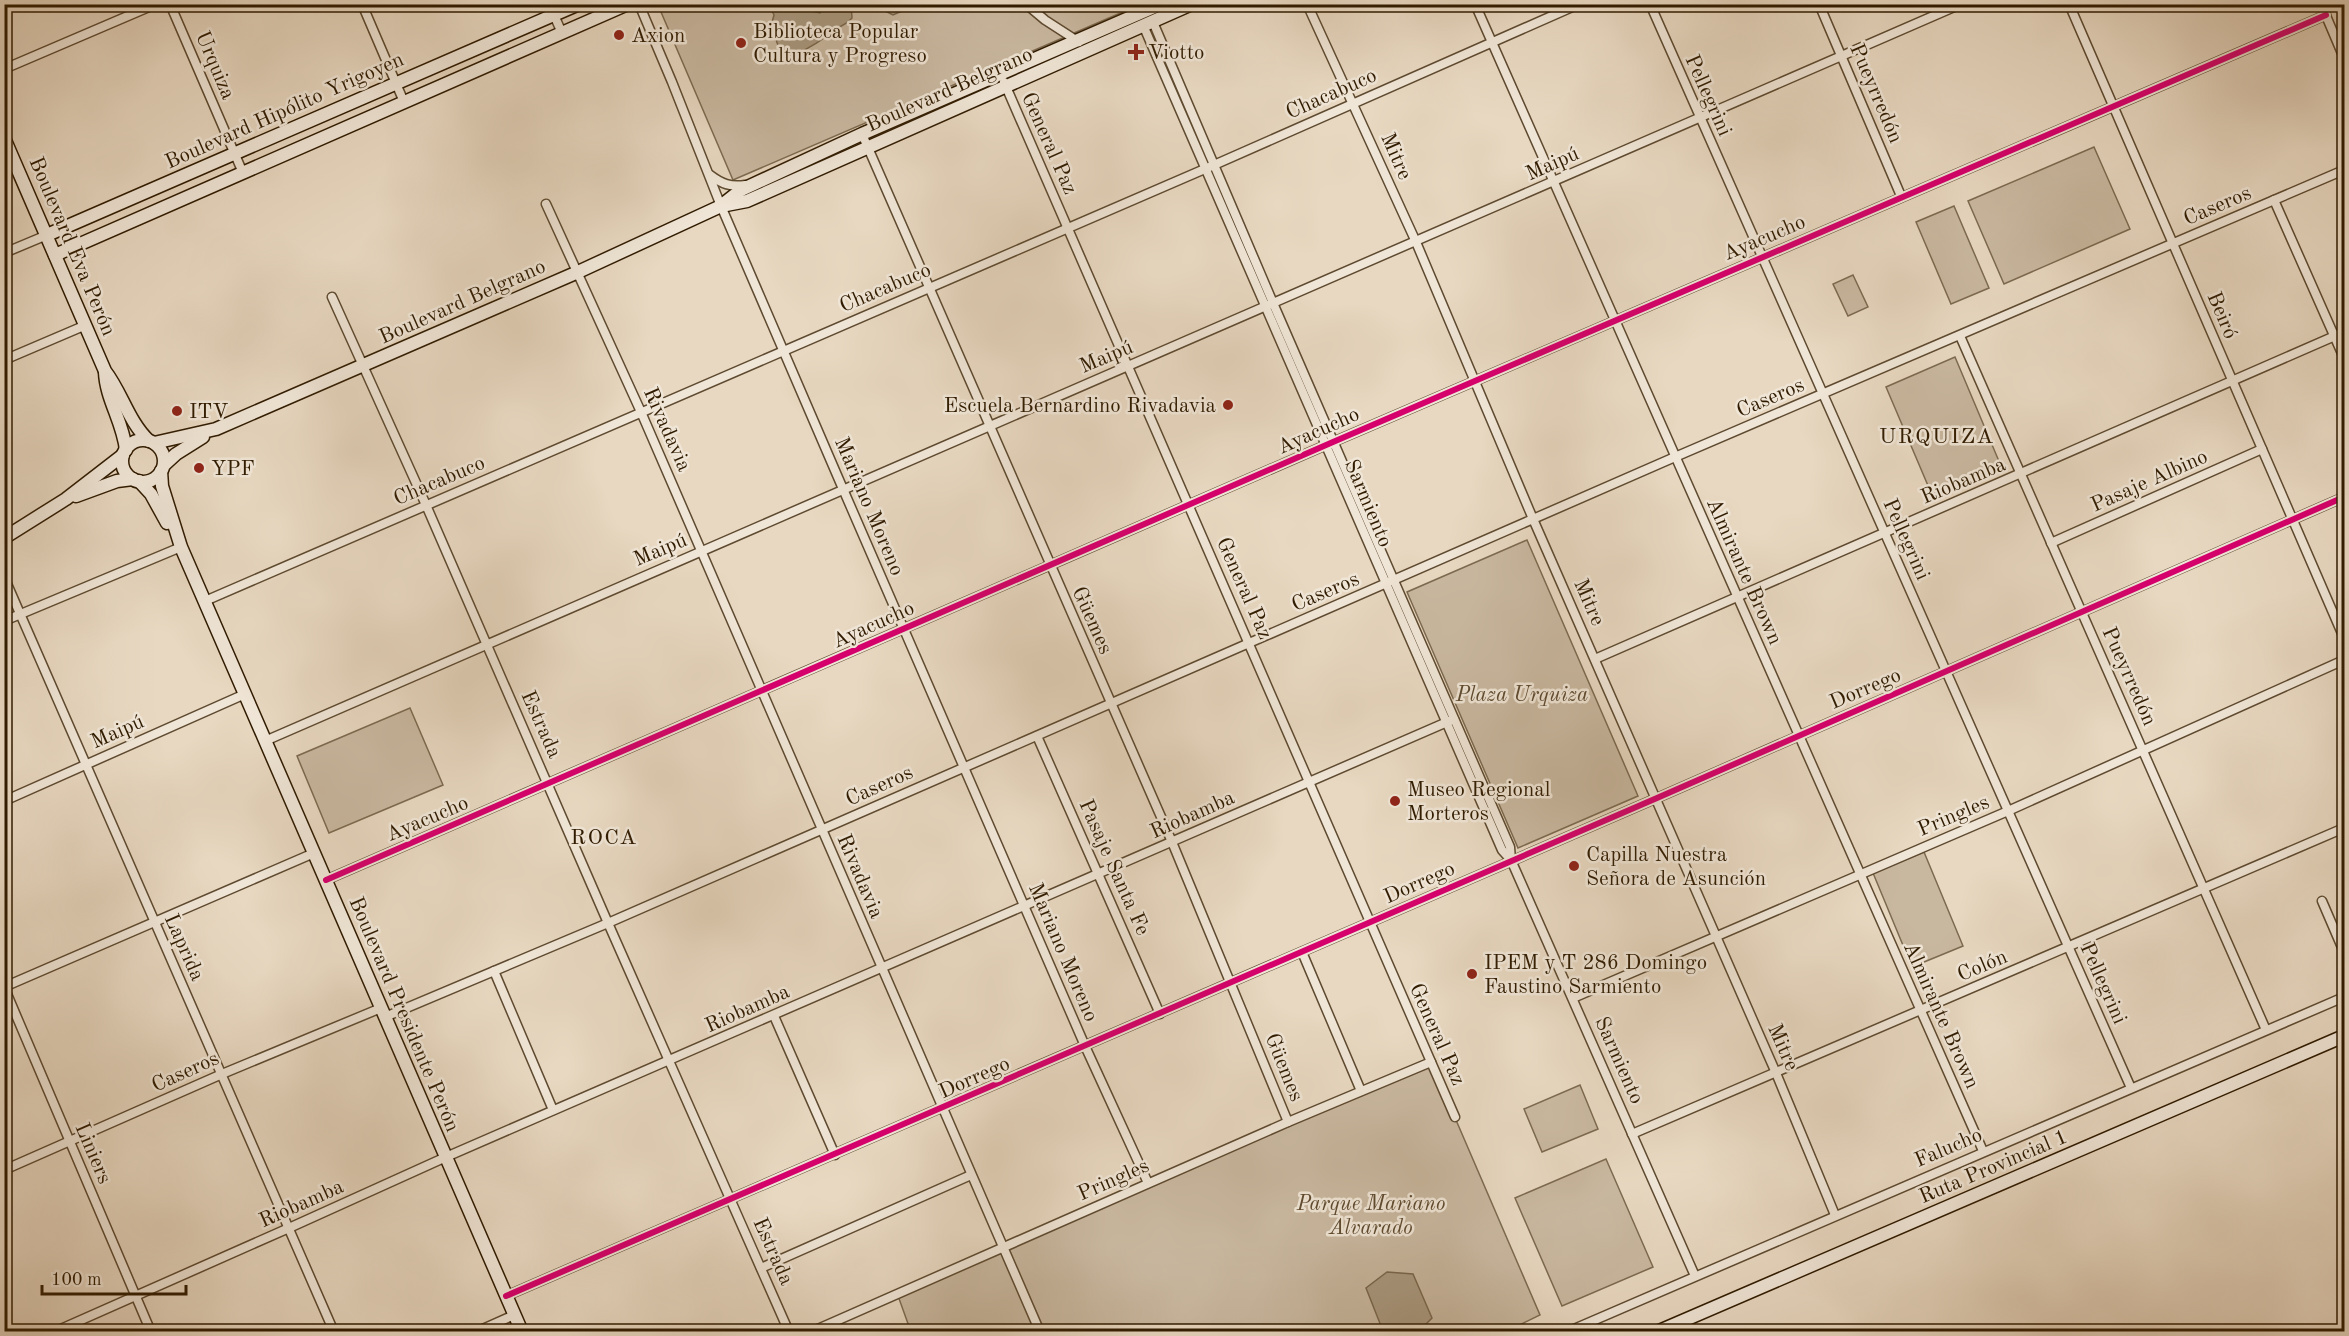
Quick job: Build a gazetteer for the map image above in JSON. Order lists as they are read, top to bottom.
{
  "streets": {
    "street": [
      "Urquiza",
      "Boulevard Belgrano",
      "Chacabuco",
      "Pueyrredón",
      "Pellegrini",
      "Boulevard Hipólito Yrigoyen",
      "General Paz",
      "Mitre",
      "Maipú",
      "Caseros",
      "Ayacucho",
      "Boulevard Eva Perón",
      "Beiró",
      "Rivadavia",
      "Riobamba",
      "Pasaje Albino",
      "Sarmiento",
      "Mariano Moreno",
      "Almirante Brown",
      "Güemes",
      "Dorrego",
      "Estrada",
      "Pringles",
      "Pasaje Santa Fe",
      "Laprida",
      "Colón",
      "Boulevard Presidente Perón",
      "Falucho",
      "Liniers",
      "Ruta Provincial 1"
    ]
  },
  "crossings": [
    ["Urquiza", "Boulevard Hipólito Yrigoyen"],
    ["Boulevard Belgrano", "General Paz"],
    ["Boulevard Belgrano", "Rivadavia"],
    ["Boulevard Belgrano", "Sarmiento"],
    ["Boulevard Belgrano", "Mariano Moreno"],
    ["Boulevard Belgrano", "Güemes"],
    ["Boulevard Belgrano", "Estrada"],
    ["Boulevard Belgrano", "Boulevard Presidente Perón"],
    ["Chacabuco", "General Paz"],
    ["Chacabuco", "Mitre"],
    ["Chacabuco", "Rivadavia"],
    ["Chacabuco", "Sarmiento"],
    ["Chacabuco", "Mariano Moreno"],
    ["Chacabuco", "Almirante Brown"],
    ["Chacabuco", "Güemes"],
    ["Chacabuco", "Estrada"],
    ["Chacabuco", "Boulevard Presidente Perón"],
    ["Pueyrredón", "Maipú"],
    ["Pueyrredón", "Caseros"],
    ["Pueyrredón", "Ayacucho"],
    ["Pueyrredón", "Riobamba"],
    ["Pueyrredón", "Pasaje Albino"],
    ["Pueyrredón", "Dorrego"],
    ["Pueyrredón", "Pringles"],
    ["Pueyrredón", "Colón"],
    ["Pueyrredón", "Falucho"],
    ["Pellegrini", "Maipú"],
    ["Pellegrini", "Caseros"],
    ["Pellegrini", "Ayacucho"],
    ["Pellegrini", "Riobamba"],
    ["Pellegrini", "Dorrego"],
    ["Pellegrini", "Pringles"],
    ["Pellegrini", "Colón"],
    ["Pellegrini", "Falucho"],
    ["Boulevard Hipólito Yrigoyen", "Boulevard Eva Perón"],
    ["General Paz", "Maipú"],
    ["General Paz", "Caseros"],
    ["General Paz", "Ayacucho"],
    ["General Paz", "Riobamba"],
    ["General Paz", "Dorrego"],
    ["General Paz", "Pringles"],
    ["Mitre", "Maipú"],
    ["Mitre", "Caseros"],
    ["Mitre", "Ayacucho"],
    ["Mitre", "Riobamba"],
    ["Mitre", "Dorrego"],
    ["Mitre", "Pringles"],
    ["Mitre", "Colón"],
    ["Mitre", "Falucho"],
    ["Maipú", "Rivadavia"],
    ["Maipú", "Sarmiento"],
    ["Maipú", "Mariano Moreno"],
    ["Maipú", "Almirante Brown"],
    ["Maipú", "Güemes"],
    ["Maipú", "Estrada"],
    ["Maipú", "Laprida"],
    ["Maipú", "Boulevard Presidente Perón"],
    ["Caseros", "Beiró"],
    ["Caseros", "Rivadavia"],
    ["Caseros", "Sarmiento"],
    ["Caseros", "Mariano Moreno"],
    ["Caseros", "Almirante Brown"],
    ["Caseros", "Güemes"],
    ["Caseros", "Estrada"],
    ["Caseros", "Pasaje Santa Fe"],
    ["Caseros", "Laprida"],
    ["Caseros", "Boulevard Presidente Perón"],
    ["Caseros", "Liniers"],
    ["Ayacucho", "Beiró"],
    ["Ayacucho", "Rivadavia"],
    ["Ayacucho", "Sarmiento"],
    ["Ayacucho", "Mariano Moreno"],
    ["Ayacucho", "Almirante Brown"],
    ["Ayacucho", "Güemes"],
    ["Ayacucho", "Estrada"],
    ["Ayacucho", "Boulevard Presidente Perón"],
    ["Boulevard Eva Perón", "Boulevard Presidente Perón"],
    ["Beiró", "Riobamba"],
    ["Beiró", "Pasaje Albino"],
    ["Beiró", "Dorrego"],
    ["Rivadavia", "Riobamba"],
    ["Rivadavia", "Dorrego"],
    ["Rivadavia", "Pringles"],
    ["Riobamba", "Sarmiento"],
    ["Riobamba", "Mariano Moreno"],
    ["Riobamba", "Almirante Brown"],
    ["Riobamba", "Güemes"],
    ["Riobamba", "Estrada"],
    ["Riobamba", "Pasaje Santa Fe"],
    ["Riobamba", "Laprida"],
    ["Riobamba", "Boulevard Presidente Perón"],
    ["Riobamba", "Liniers"],
    ["Sarmiento", "Dorrego"],
    ["Sarmiento", "Pringles"],
    ["Sarmiento", "Colón"],
    ["Sarmiento", "Falucho"],
    ["Mariano Moreno", "Dorrego"],
    ["Mariano Moreno", "Pringles"],
    ["Almirante Brown", "Dorrego"],
    ["Almirante Brown", "Pringles"],
    ["Almirante Brown", "Colón"],
    ["Almirante Brown", "Falucho"],
    ["Güemes", "Dorrego"],
    ["Güemes", "Pringles"],
    ["Dorrego", "Estrada"],
    ["Dorrego", "Pasaje Santa Fe"],
    ["Dorrego", "Boulevard Presidente Perón"]
  ],
  "districts": ["URQUIZA", "ROCA"],
  "parks": ["Plaza Urquiza", "Parque Mariano Alvarado"],
  "places": {
    "other": [
      "Axion",
      "Biblioteca Popular Cultura y Progreso",
      "Escuela Bernardino Rivadavia",
      "ITV",
      "YPF",
      "Museo Regional Morteros",
      "Capilla Nuestra Señora de Asunción",
      "IPEM y T 286 Domingo Faustino Sarmiento"
    ],
    "health": ["Viotto"]
  },
  "scale_bar": "100 m"
}
